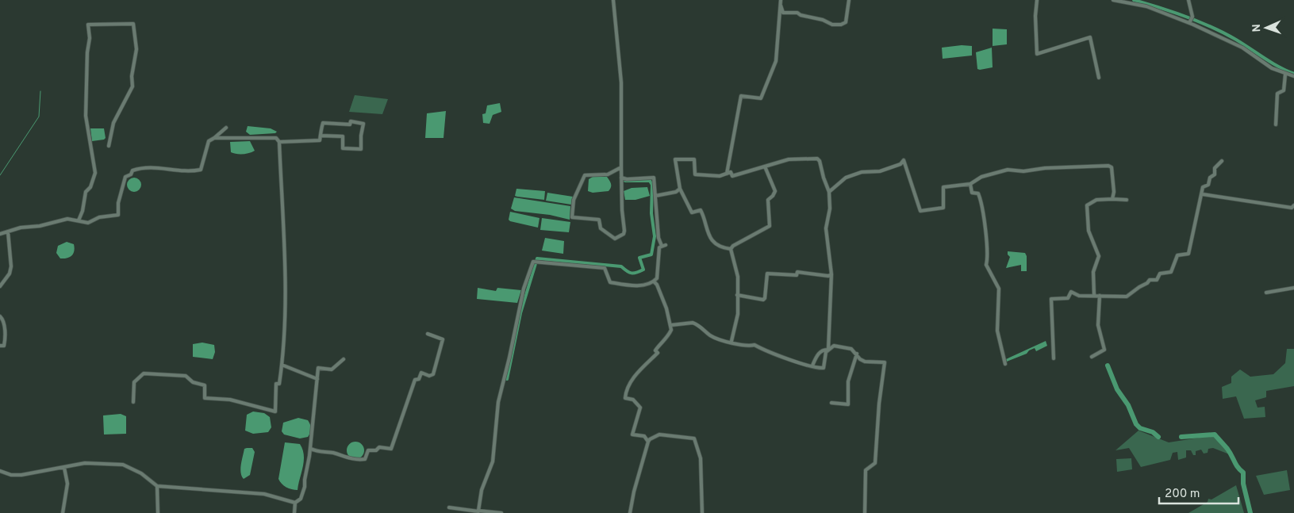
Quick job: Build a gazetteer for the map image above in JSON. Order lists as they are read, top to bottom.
{
  "scale_bar": "200 m",
  "north": "left"
}
